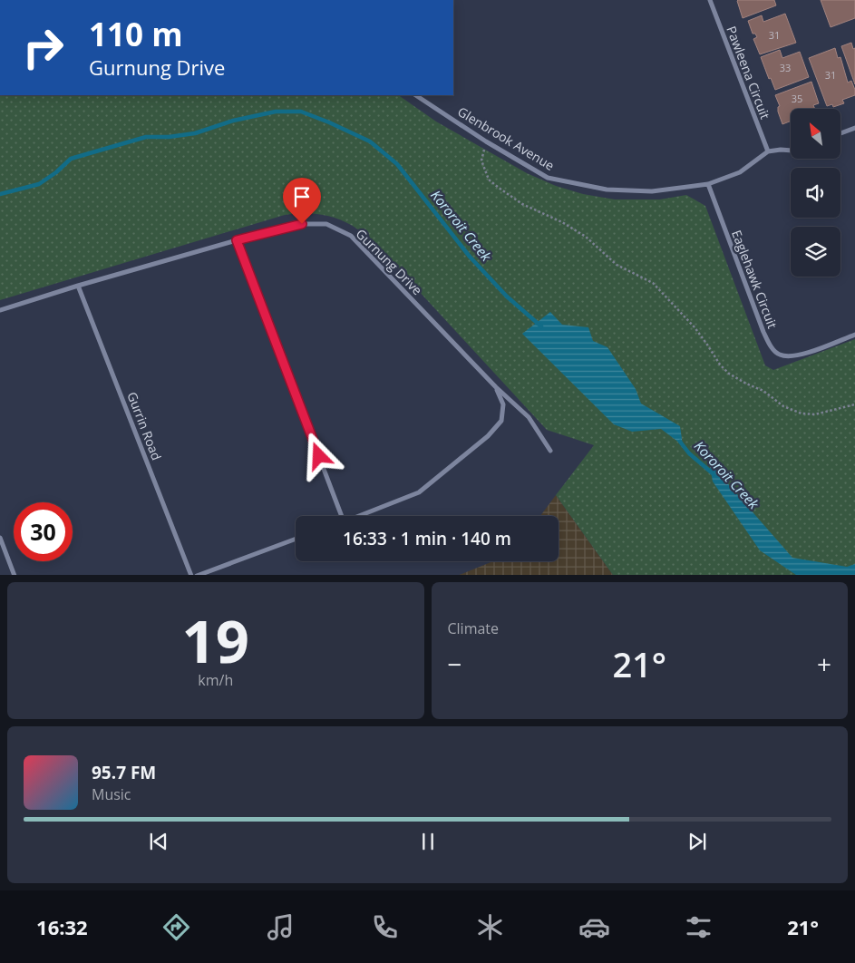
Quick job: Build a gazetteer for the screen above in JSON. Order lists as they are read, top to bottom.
{
  "streets": {
    "street": [
      "Pawleena Circuit",
      "Glenbrook Avenue",
      "Gurnung Drive",
      "Eaglehawk Circuit",
      "Gurrin Road"
    ]
  },
  "crossings": [
    ["Pawleena Circuit", "Glenbrook Avenue"],
    ["Glenbrook Avenue", "Eaglehawk Circuit"],
    ["Gurnung Drive", "Gurrin Road"]
  ],
  "water": ["Kororoit Creek"],
  "house_numbers": [
    "31",
    "33",
    "31",
    "35"
  ],
  "north": "top left",
  "page": {
    "turn": ["110 m", "Gurnung Drive"],
    "limit": "30",
    "trip": "16:33 · 1 min · 140 m",
    "tile": [
      ["19", "km/h"],
      "Climate"
    ],
    "heat": ["−", "21°", "+"],
    "song": ["95.7 FM", "Music"],
    "tabs": ["16:32", "21°"]
  }
}
